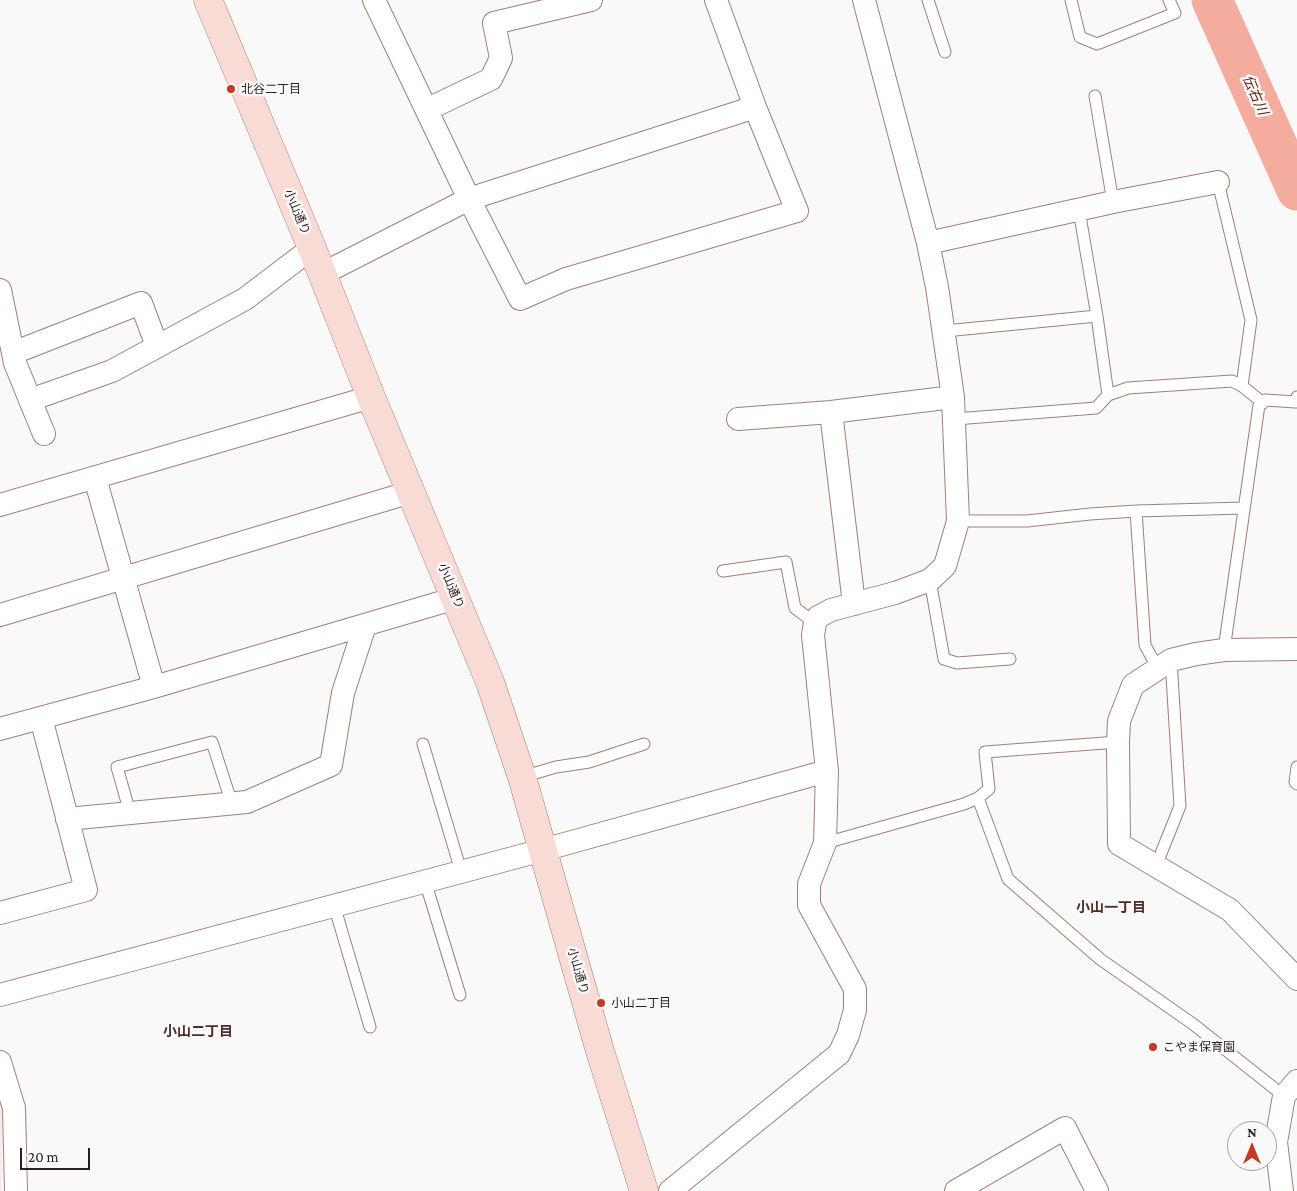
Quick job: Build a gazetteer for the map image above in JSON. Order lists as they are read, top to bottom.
{
  "streets": {
    "street": ["小山通り"]
  },
  "districts": ["小山一丁目", "小山二丁目"],
  "water": ["伝右川"],
  "places": ["北谷二丁目", "小山二丁目", "こやま保育園"],
  "scale_bar": "20 m",
  "north": "top"
}
